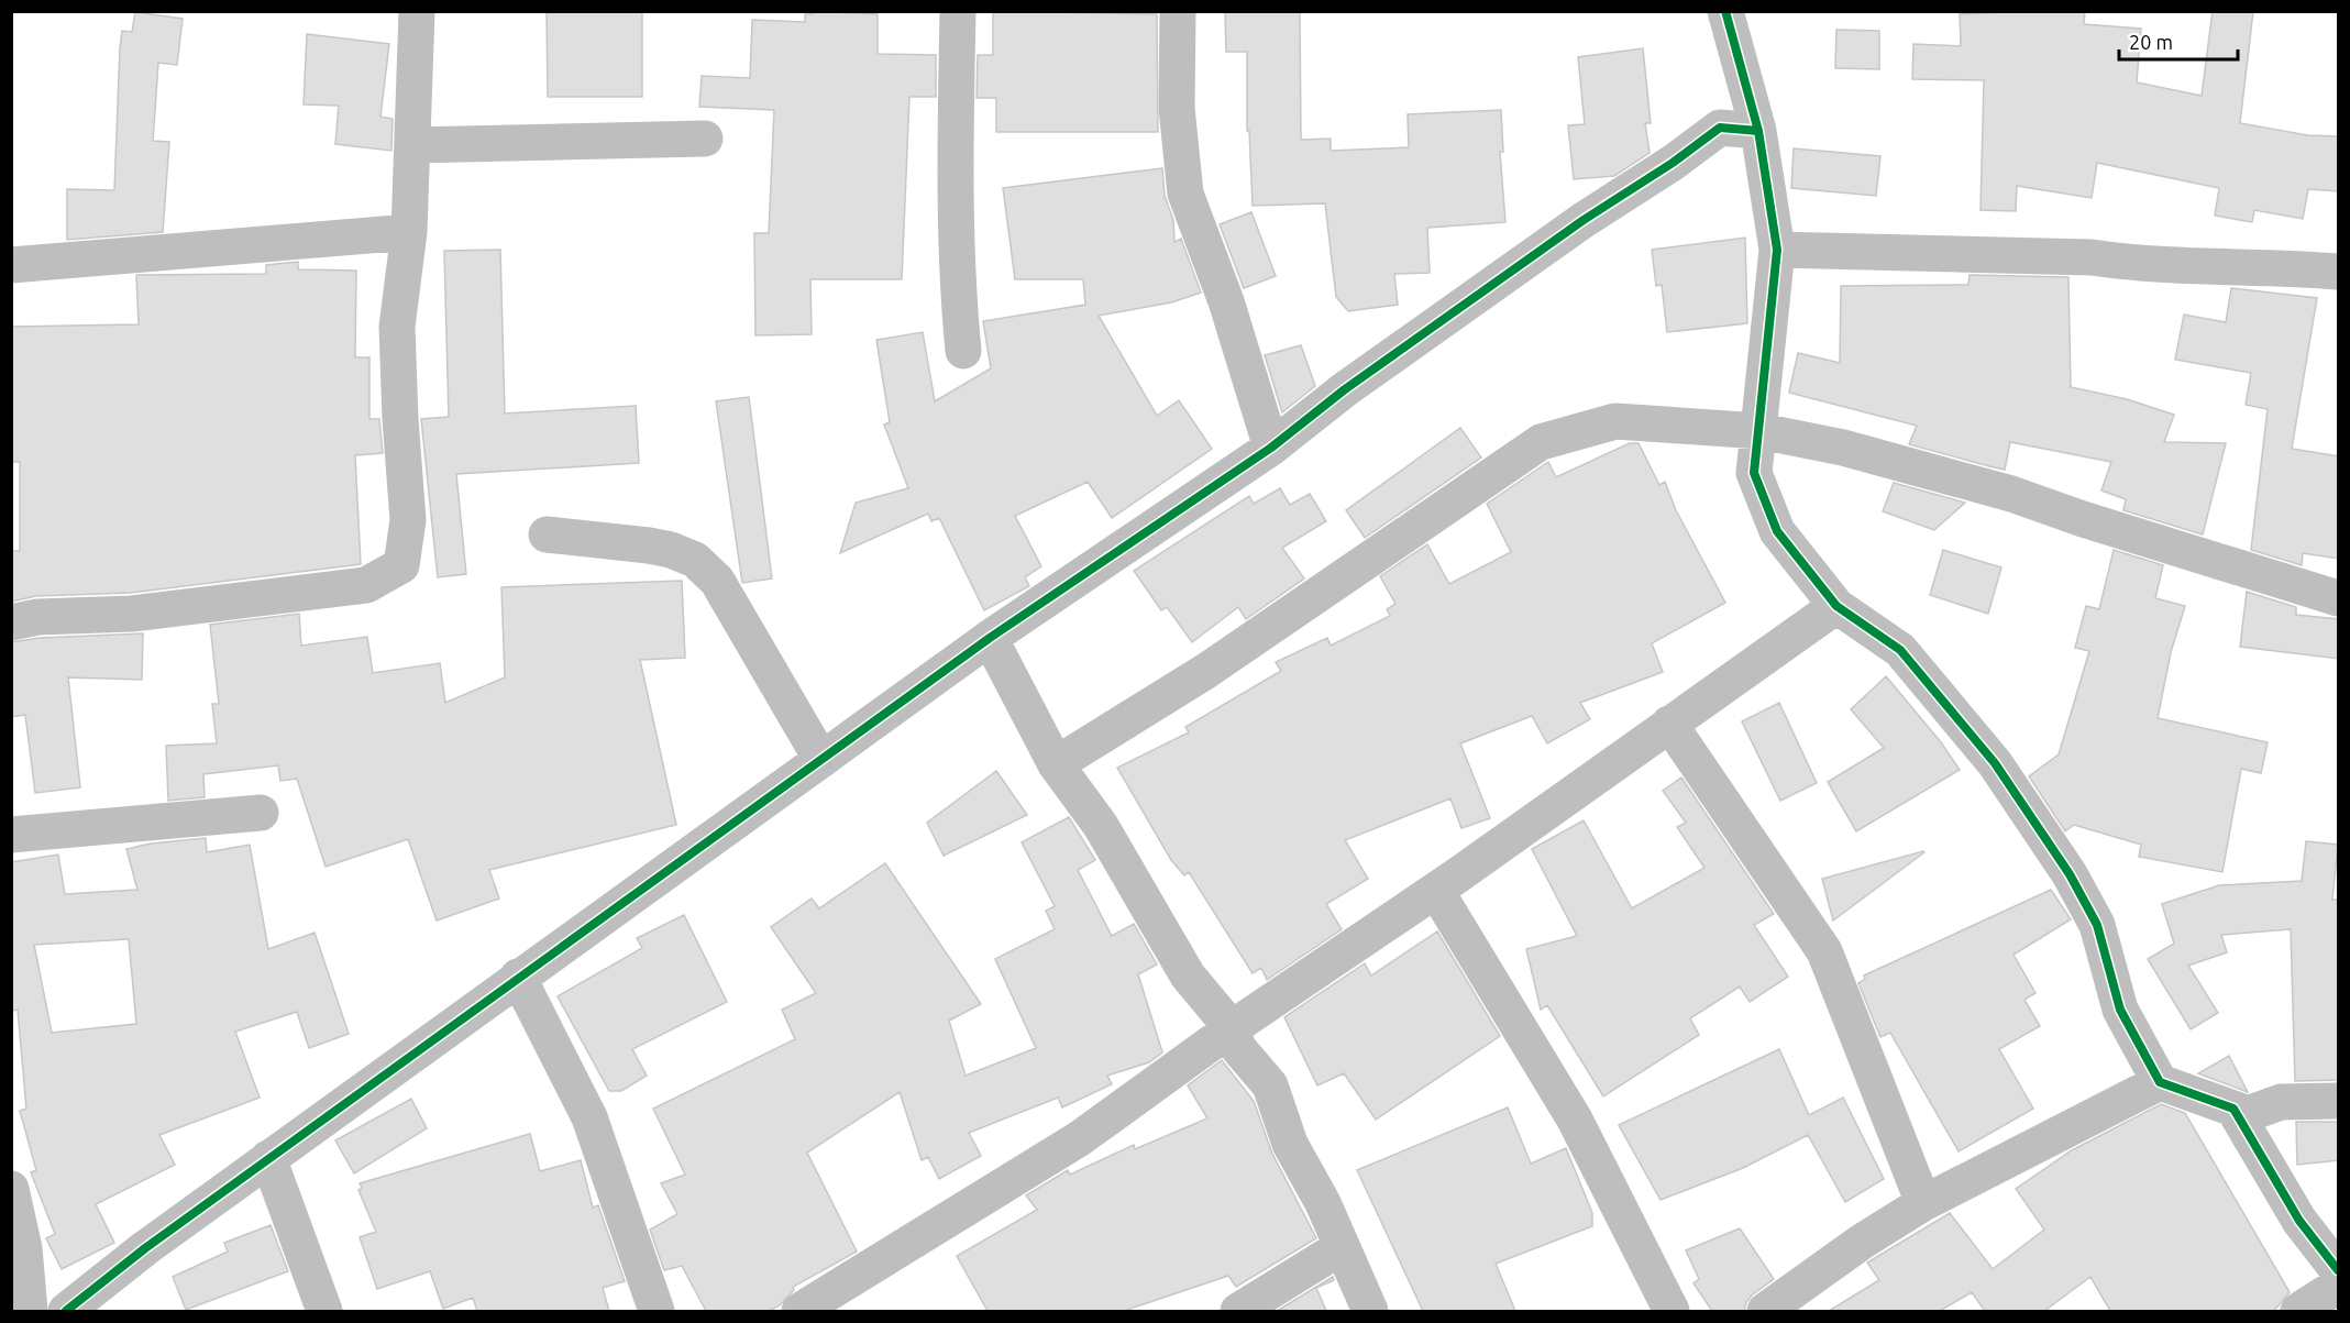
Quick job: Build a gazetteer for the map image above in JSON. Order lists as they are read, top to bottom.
{
  "scale_bar": "20 m"
}
